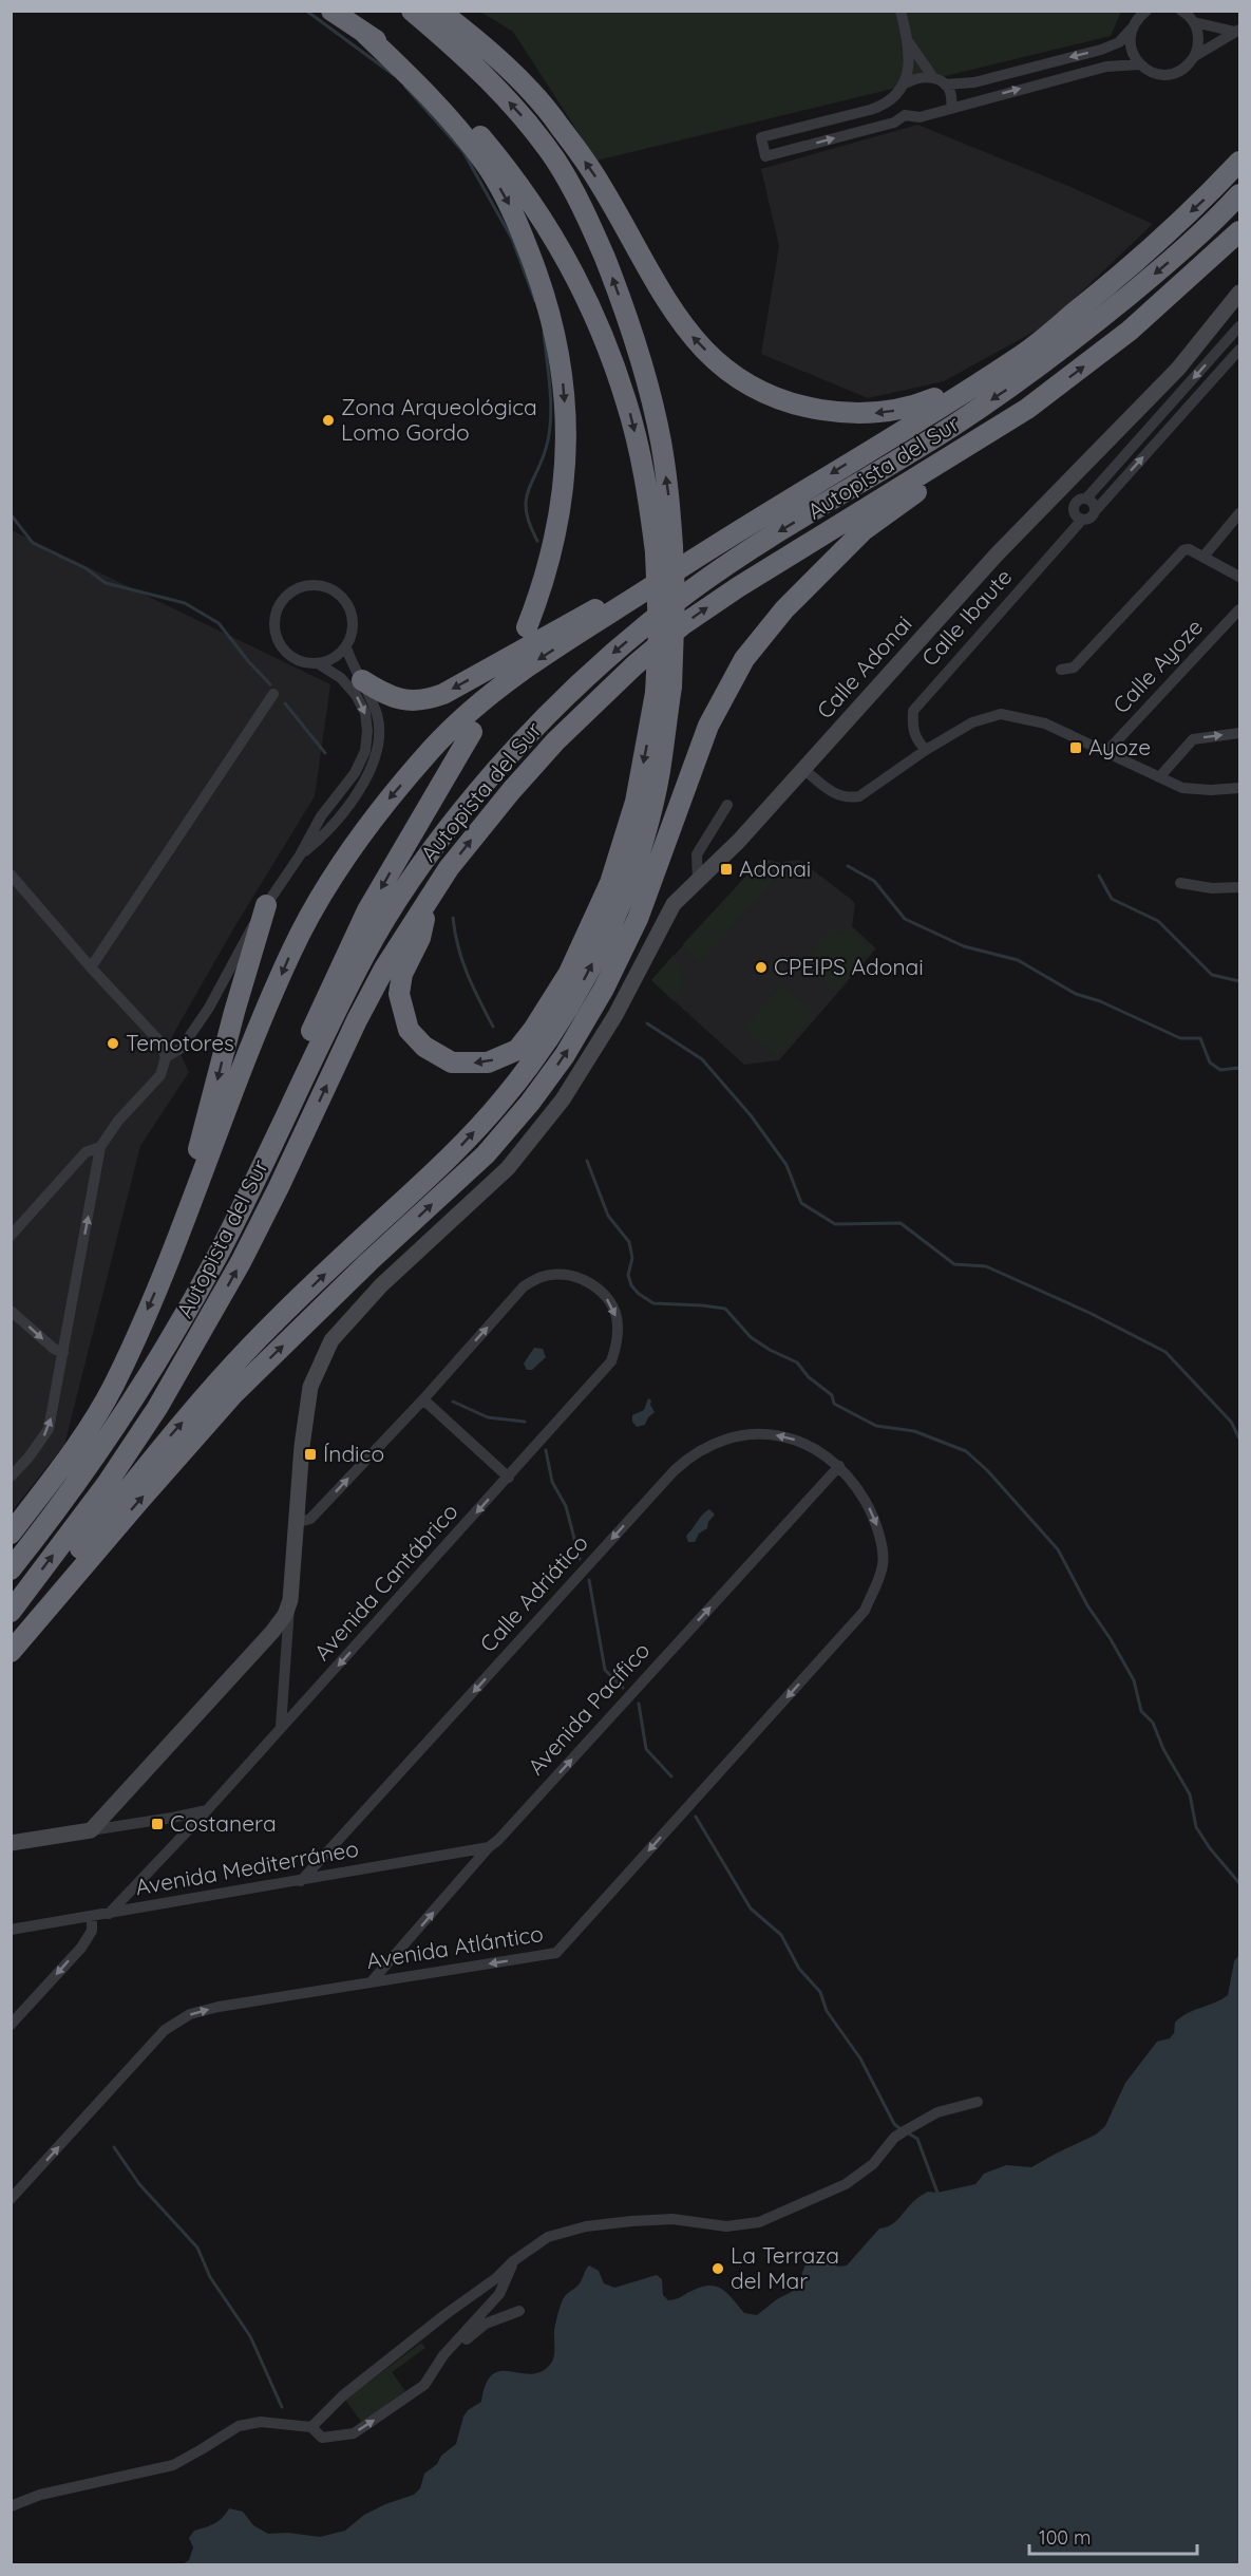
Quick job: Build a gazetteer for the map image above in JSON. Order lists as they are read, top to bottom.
{
  "streets": {
    "highway": ["Autopista del Sur"],
    "street": [
      "Calle Ibaute",
      "Calle Ayoze",
      "Calle Adonai",
      "Avenida Cantábrico",
      "Calle Adriático",
      "Avenida Pacífico",
      "Avenida Mediterráneo",
      "Avenida Atlántico"
    ]
  },
  "crossings": [
    ["Avenida Cantábrico", "Avenida Mediterráneo"],
    ["Calle Adriático", "Avenida Pacífico"],
    ["Calle Adriático", "Avenida Mediterráneo"],
    ["Calle Adriático", "Avenida Atlántico"],
    ["Avenida Pacífico", "Avenida Mediterráneo"],
    ["Avenida Pacífico", "Avenida Atlántico"]
  ],
  "one_way": ["Calle Adriático", "Avenida Pacífico"],
  "places": {
    "other": [
      "Zona Arqueológica Lomo Gordo",
      "CPEIPS Adonai",
      "Temotores",
      "La Terraza del Mar"
    ],
    "transit": [
      "Ayoze",
      "Adonai",
      "Índico",
      "Costanera"
    ]
  },
  "scale_bar": "100 m"
}
